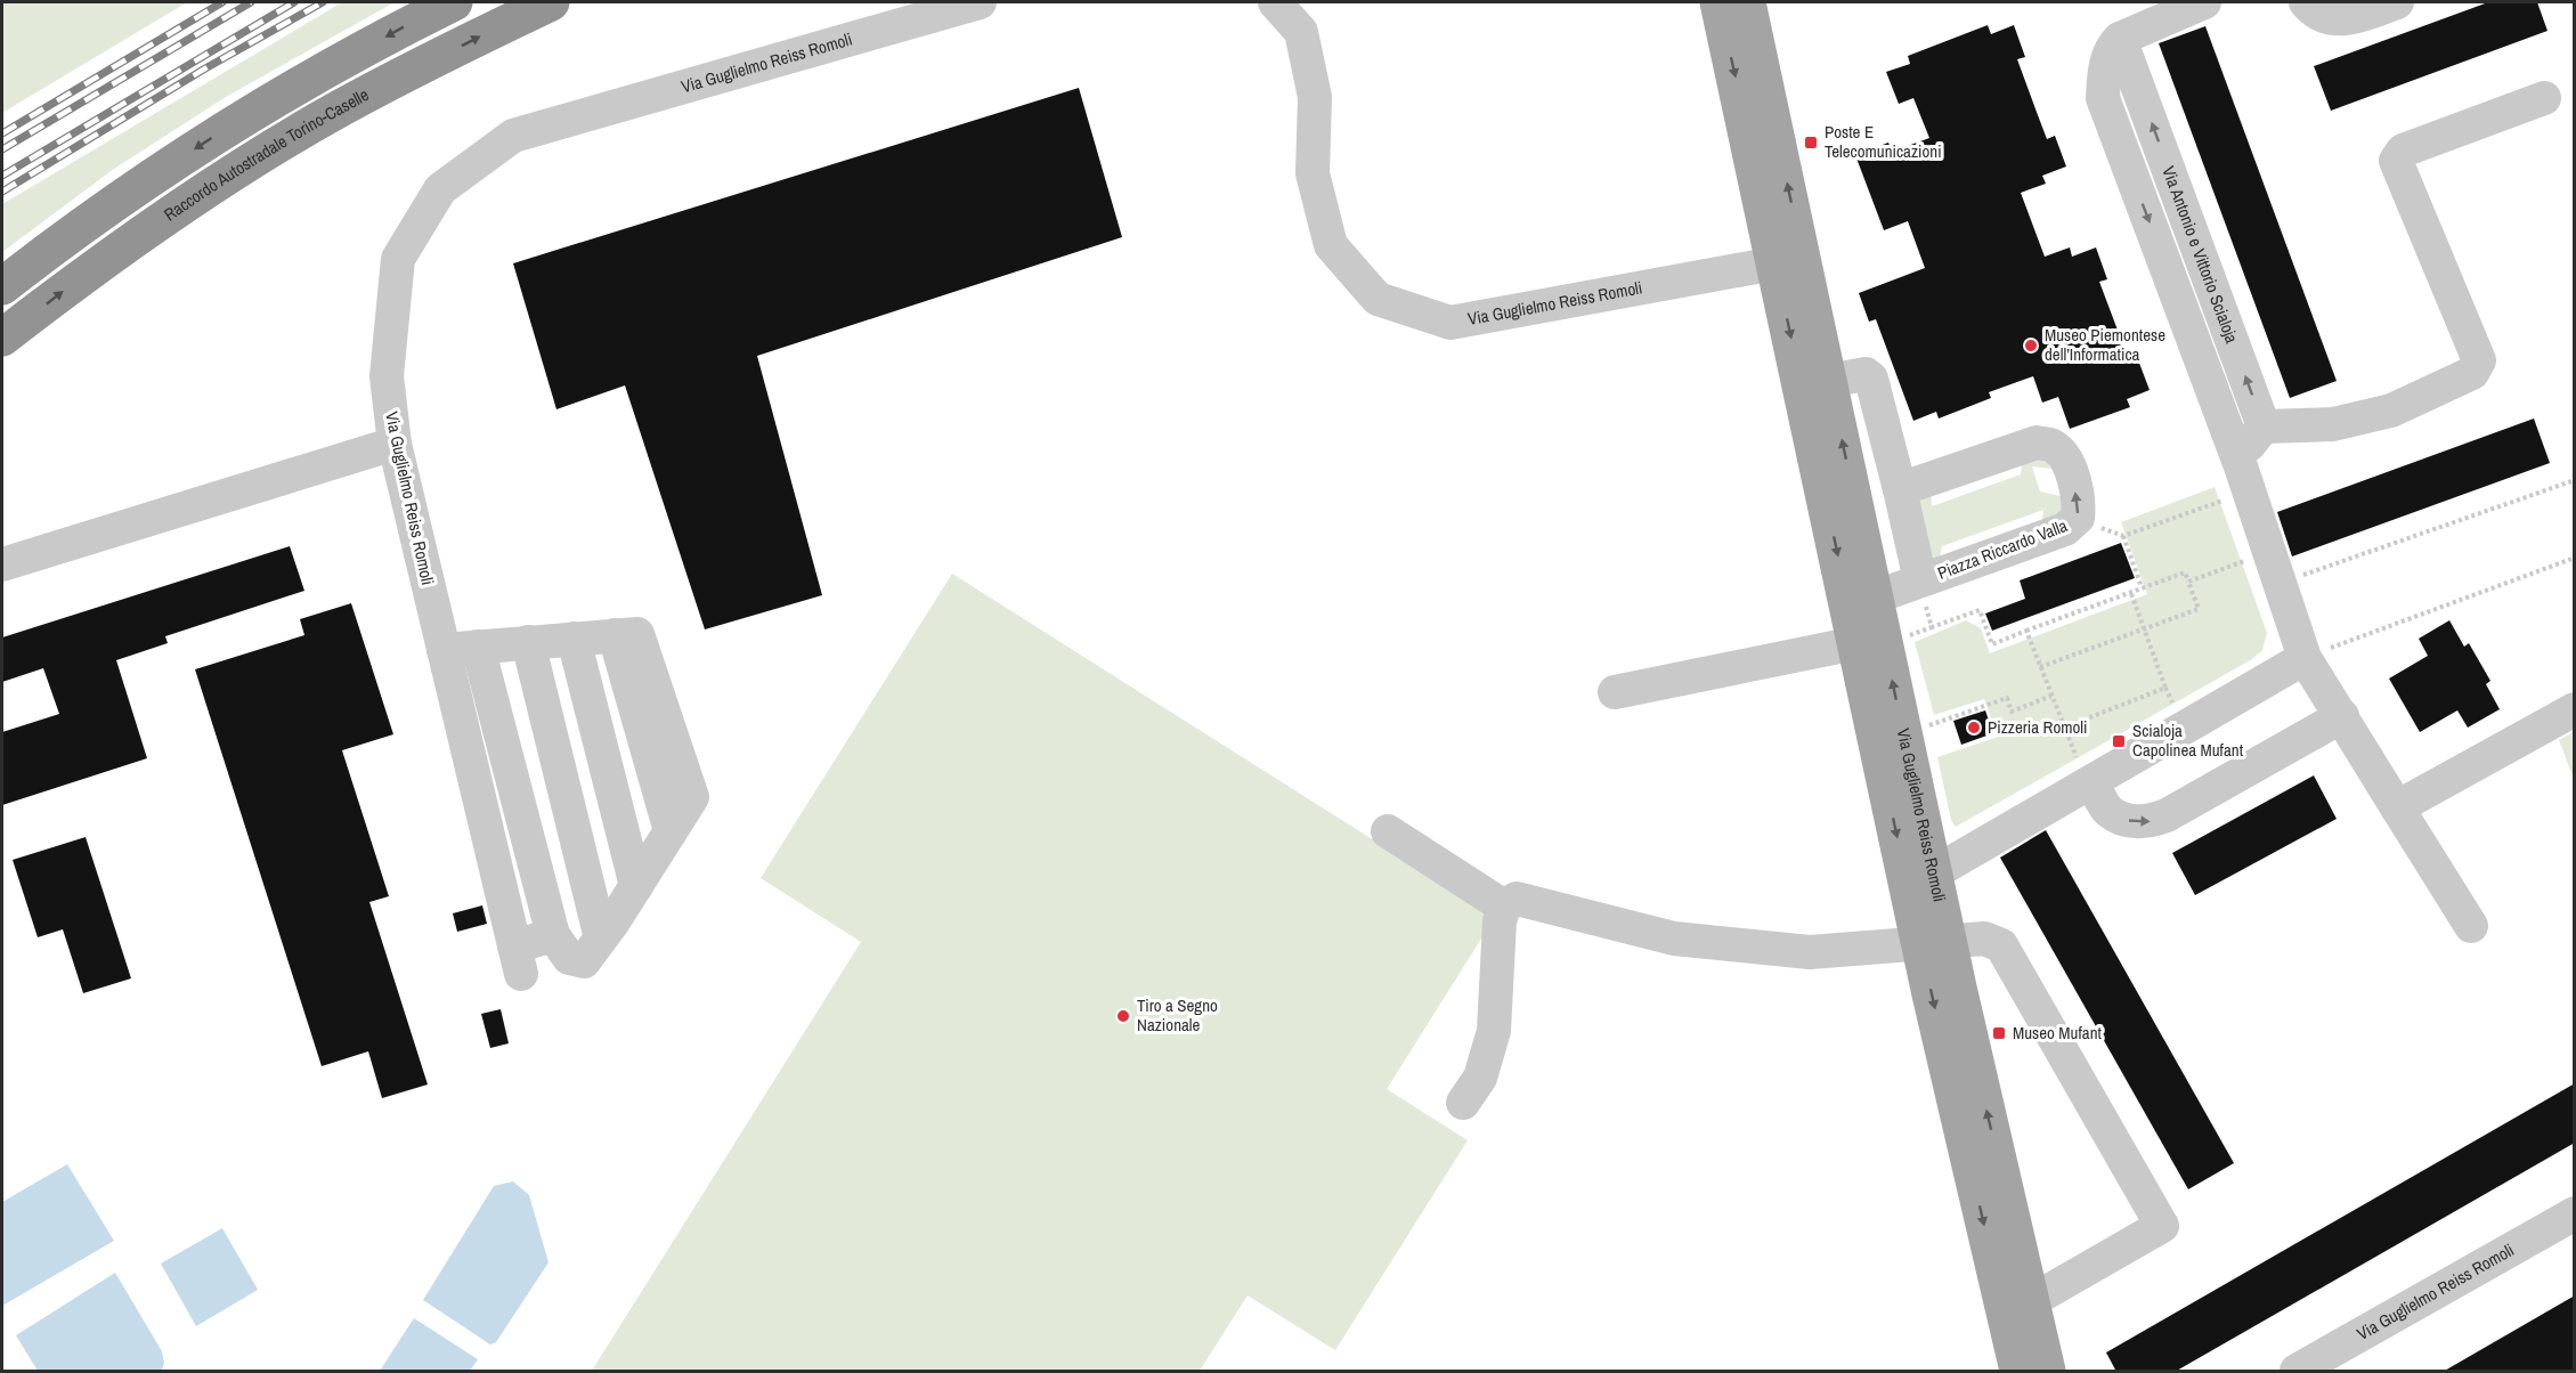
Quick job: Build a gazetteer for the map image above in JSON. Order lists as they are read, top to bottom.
{
  "streets": {
    "highway": ["Raccordo Autostradale Torino-Caselle"],
    "main road": ["Via Guglielmo Reiss Romoli"],
    "street": ["Via Antonio e Vittorio Scialoja", "Piazza Riccardo Valla"]
  },
  "places": {
    "transit": ["Poste E Telecomunicazioni", "Scialoja Capolinea Mufant", "Museo Mufant"],
    "other": ["Museo Piemontese dell’Informatica", "Pizzeria Romoli", "Tiro a Segno Nazionale"]
  }
}
